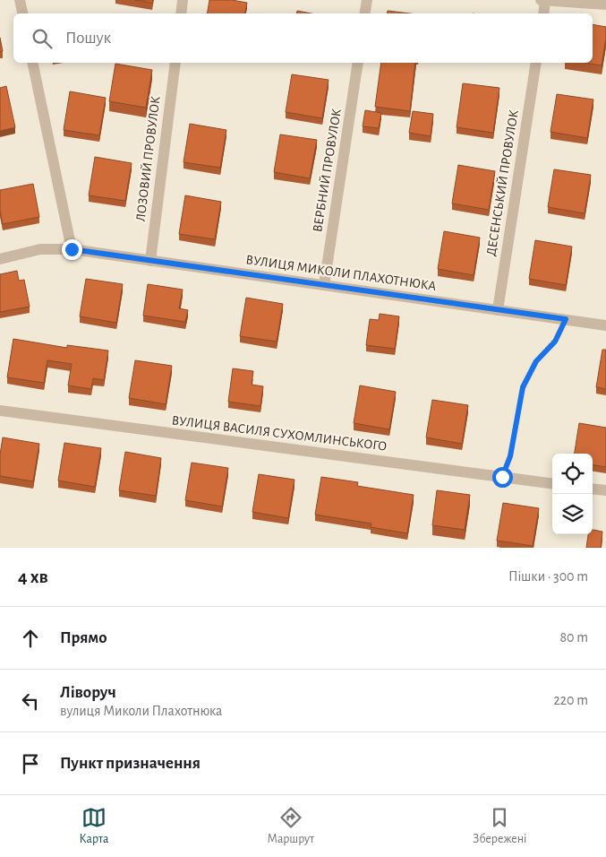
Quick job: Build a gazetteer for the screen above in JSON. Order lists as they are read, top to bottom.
{
  "streets": {
    "street": [
      "ЛОЗОВИЙ ПРОВУЛОК",
      "ВЕРБНИЙ ПРОВУЛОК",
      "ДЕСЕНСЬКИЙ ПРОВУЛОК",
      "ВУЛИЦЯ МИКОЛИ ПЛАХОТНЮКА",
      "ВУЛИЦЯ ВАСИЛЯ СУХОМЛИНСЬКОГО"
    ]
  },
  "crossings": [
    ["ЛОЗОВИЙ ПРОВУЛОК", "ВУЛИЦЯ МИКОЛИ ПЛАХОТНЮКА"],
    ["ВЕРБНИЙ ПРОВУЛОК", "ВУЛИЦЯ МИКОЛИ ПЛАХОТНЮКА"],
    ["ДЕСЕНСЬКИЙ ПРОВУЛОК", "ВУЛИЦЯ МИКОЛИ ПЛАХОТНЮКА"]
  ],
  "page": {
    "search": "Пошук",
    "heading": ["4 хв", "Пішки · 300 m"],
    "list": [
      ["Прямо", "80 m"],
      ["Ліворуч", "вулиця Миколи Плахотнюка", "220 m"],
      "Пункт призначення"
    ],
    "nav": ["Карта", "Маршрут", "Збережені"]
  }
}
